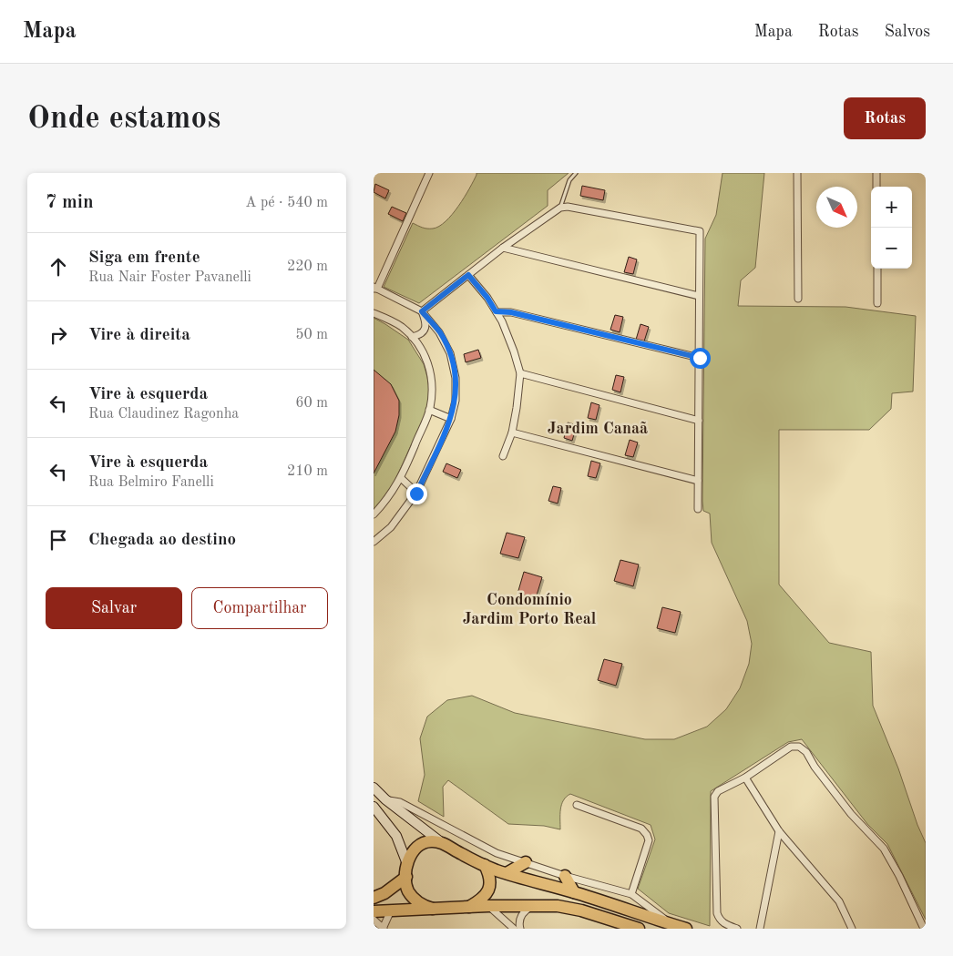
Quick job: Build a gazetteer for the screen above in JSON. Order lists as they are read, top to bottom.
{
  "districts": ["Jardim Canaã", "Condomínio Jardim Porto Real"],
  "north": "bottom right",
  "page": {
    "header": "Mapa",
    "nav": ["Mapa", "Rotas", "Salvos"],
    "buttons": [
      "Rotas",
      ["Salvar", "Compartilhar"]
    ],
    "title": "Onde estamos",
    "heading": ["7 min", "A pé · 540 m"],
    "map_buttons": ["+", "−"],
    "list": [
      ["Siga em frente", "Rua Nair Foster Pavanelli", "220 m"],
      ["Vire à direita", "50 m"],
      ["Vire à esquerda", "Rua Claudinez Ragonha", "60 m"],
      ["Vire à esquerda", "Rua Belmiro Fanelli", "210 m"],
      "Chegada ao destino"
    ]
  }
}
